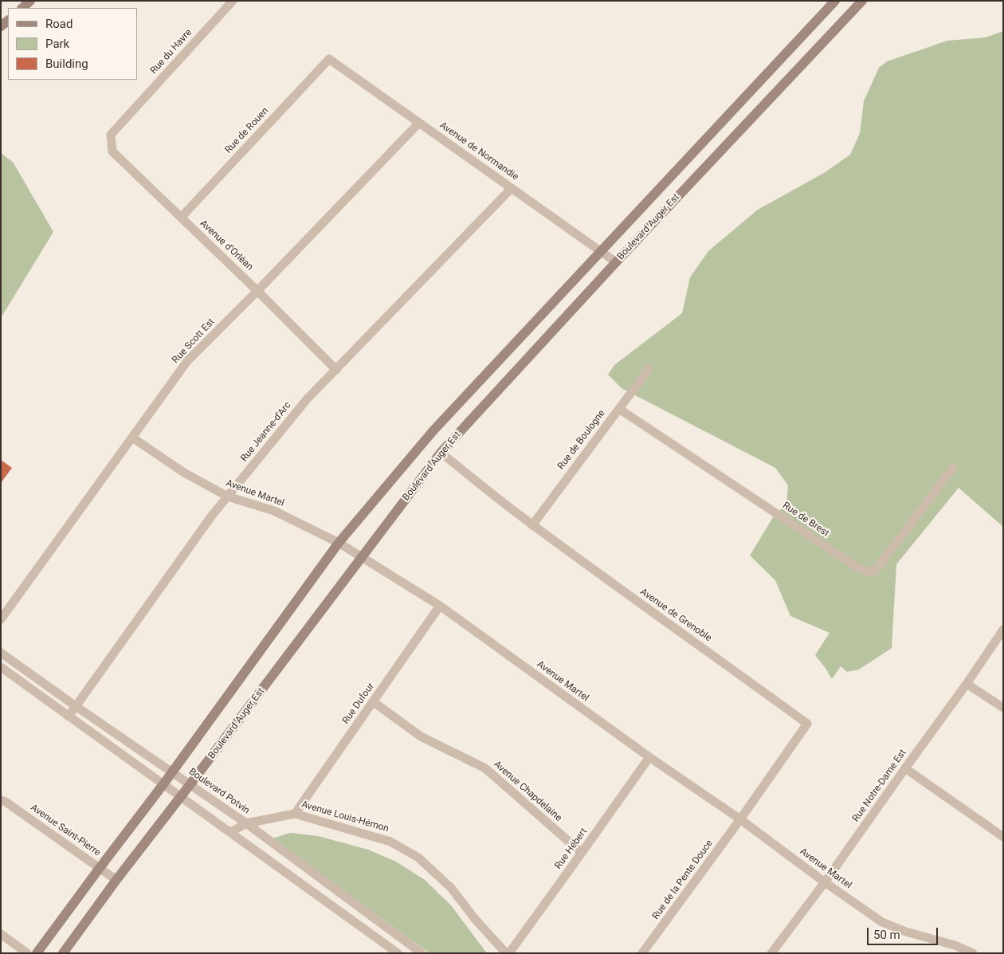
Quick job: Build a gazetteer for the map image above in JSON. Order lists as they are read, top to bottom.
{
  "streets": {
    "main road": ["Boulevard Auger Est"],
    "street": [
      "Rue du Havre",
      "Rue de Rouen",
      "Avenue de Normandie",
      "Avenue d'Orléan",
      "Rue Scott Est",
      "Rue Jeanne-d'Arc",
      "Rue de Boulogne",
      "Avenue Martel",
      "Rue de Brest",
      "Avenue de Grenoble",
      "Rue Dufour",
      "Rue Notre-Dame Est",
      "Boulevard Potvin",
      "Avenue Chapdelaine",
      "Avenue Louis-Hémon",
      "Avenue Saint-Pierre",
      "Rue Hébert",
      "Rue de la Pente Douce"
    ]
  },
  "crossings": [
    ["Rue du Havre", "Avenue d'Orléan"],
    ["Rue de Rouen", "Avenue de Normandie"],
    ["Rue de Rouen", "Avenue d'Orléan"],
    ["Avenue de Normandie", "Boulevard Auger Est"],
    ["Avenue de Normandie", "Rue Scott Est"],
    ["Avenue de Normandie", "Rue Jeanne-d'Arc"],
    ["Boulevard Auger Est", "Avenue Martel"],
    ["Boulevard Auger Est", "Avenue de Grenoble"],
    ["Boulevard Auger Est", "Boulevard Potvin"],
    ["Boulevard Auger Est", "Avenue Saint-Pierre"],
    ["Avenue d'Orléan", "Rue Scott Est"],
    ["Avenue d'Orléan", "Rue Jeanne-d'Arc"],
    ["Rue Scott Est", "Avenue Martel"],
    ["Rue Jeanne-d'Arc", "Avenue Martel"],
    ["Rue Jeanne-d'Arc", "Boulevard Potvin"],
    ["Rue de Boulogne", "Rue de Brest"],
    ["Rue de Boulogne", "Avenue de Grenoble"],
    ["Avenue Martel", "Avenue de Grenoble"],
    ["Avenue Martel", "Rue Dufour"],
    ["Avenue Martel", "Rue Notre-Dame Est"],
    ["Avenue Martel", "Rue Hébert"],
    ["Avenue Martel", "Rue de la Pente Douce"],
    ["Avenue de Grenoble", "Rue de la Pente Douce"],
    ["Rue Dufour", "Avenue Chapdelaine"],
    ["Rue Dufour", "Avenue Louis-Hémon"],
    ["Boulevard Potvin", "Avenue Louis-Hémon"],
    ["Avenue Chapdelaine", "Rue Hébert"]
  ],
  "legend": ["Road", "Park", "Building"],
  "scale_bar": "50 m"
}
